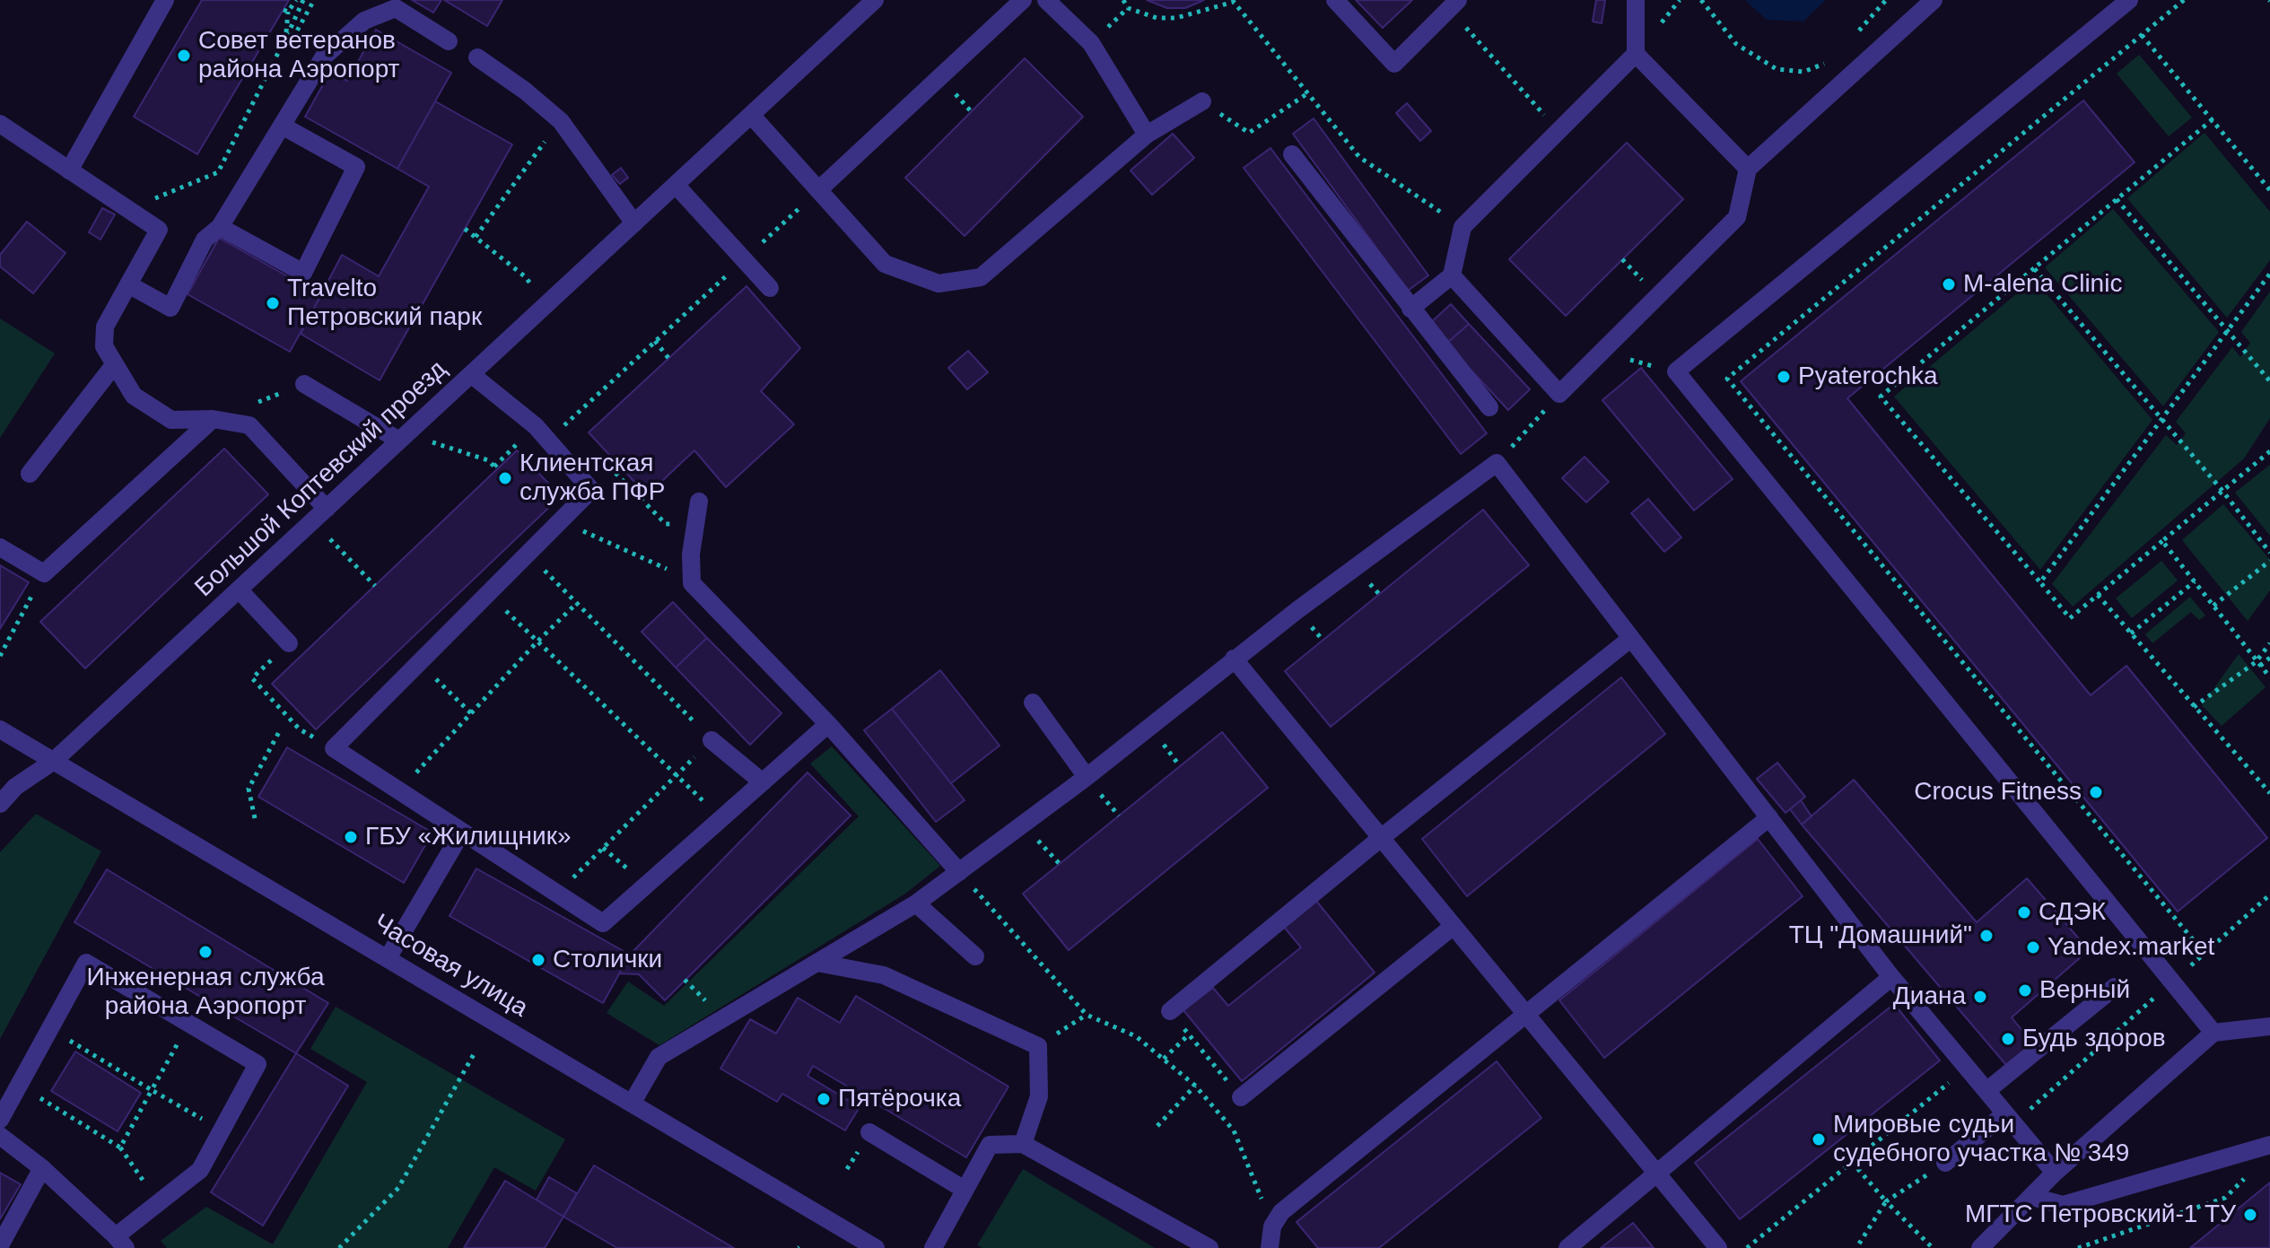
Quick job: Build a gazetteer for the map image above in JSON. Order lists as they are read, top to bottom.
{
  "streets": {
    "street": ["Большой Коптевский проезд", "Часовая улица"]
  },
  "crossings": [
    ["Большой Коптевский проезд", "Часовая улица"]
  ],
  "places": [
    "Совет ветеранов района Аэропорт",
    "M-alena Clinic",
    "Travelto Петровский парк",
    "Pyaterochka",
    "Клиентская служба ПФР",
    "Crocus Fitness",
    "ГБУ «Жилищник»",
    "СДЭК",
    "ТЦ \"Домашний\"",
    "Yandex.market",
    "Инженерная служба района Аэропорт",
    "Столички",
    "Верный",
    "Диана",
    "Будь здоров",
    "Пятёрочка",
    "Мировые судьи судебного участка № 349",
    "МГТС Петровский-1 ТУ"
  ]
}
